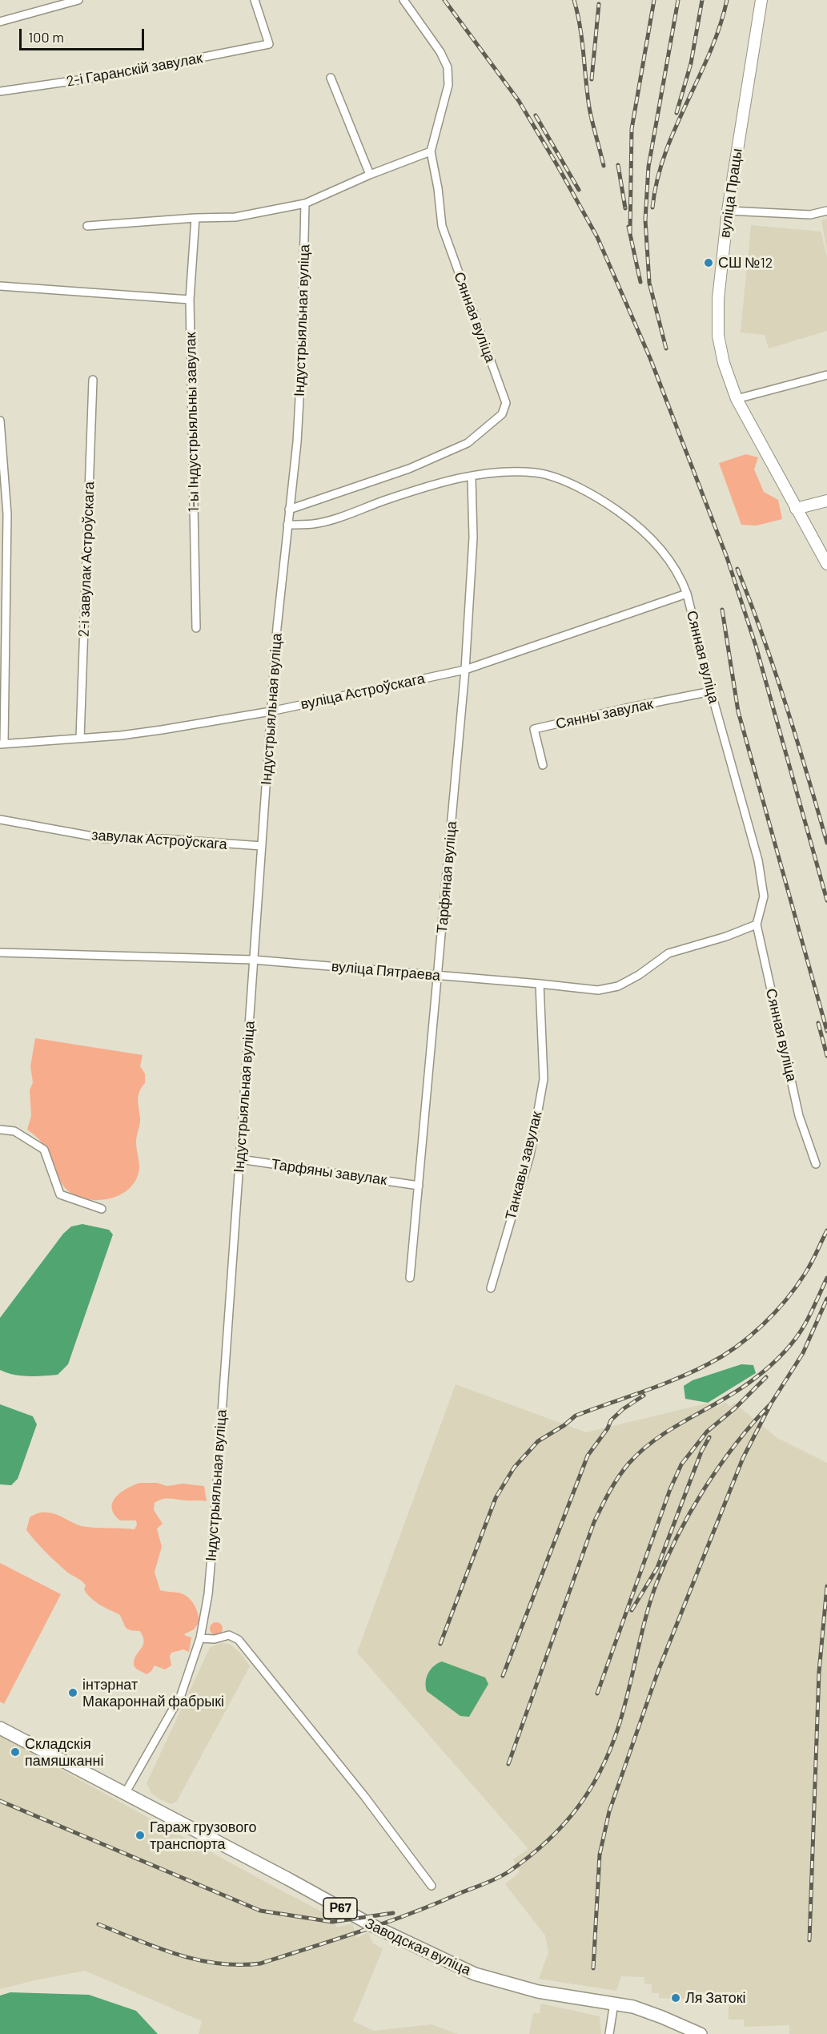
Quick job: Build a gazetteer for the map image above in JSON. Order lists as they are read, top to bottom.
{
  "streets": {
    "main road": ["вуліца Працы", "Р67", "Заводская вуліца"],
    "street": [
      "2-і Гаранскій завулак",
      "Сянная вуліца",
      "Індустрыяльная вуліца",
      "1-ы Індустрыяльны завулак",
      "2-і завулак Астроўскага",
      "вуліца Астроўскага",
      "Сянны завулак",
      "завулак Астроўскага",
      "Тарфяная вуліца",
      "вуліца Пятраева",
      "Танкавы завулак",
      "Тарфяны завулак"
    ]
  },
  "crossings": [
    ["Сянная вуліца", "Індустрыяльная вуліца"],
    ["Сянная вуліца", "вуліца Астроўскага"],
    ["Сянная вуліца", "Сянны завулак"],
    ["Сянная вуліца", "Тарфяная вуліца"],
    ["Сянная вуліца", "вуліца Пятраева"],
    ["Індустрыяльная вуліца", "вуліца Астроўскага"],
    ["Індустрыяльная вуліца", "завулак Астроўскага"],
    ["Індустрыяльная вуліца", "вуліца Пятраева"],
    ["Індустрыяльная вуліца", "Тарфяны завулак"],
    ["Індустрыяльная вуліца", "Заводская вуліца"],
    ["2-і завулак Астроўскага", "вуліца Астроўскага"],
    ["вуліца Астроўскага", "Тарфяная вуліца"],
    ["Тарфяная вуліца", "вуліца Пятраева"],
    ["Тарфяная вуліца", "Тарфяны завулак"],
    ["вуліца Пятраева", "Танкавы завулак"]
  ],
  "places": [
    "СШ №12",
    "інтэрнат Макароннай фабрыкі",
    "Складскія памяшканні",
    "Гараж грузового транспорта",
    "Ля Затокі"
  ],
  "scale_bar": "100 m"
}
